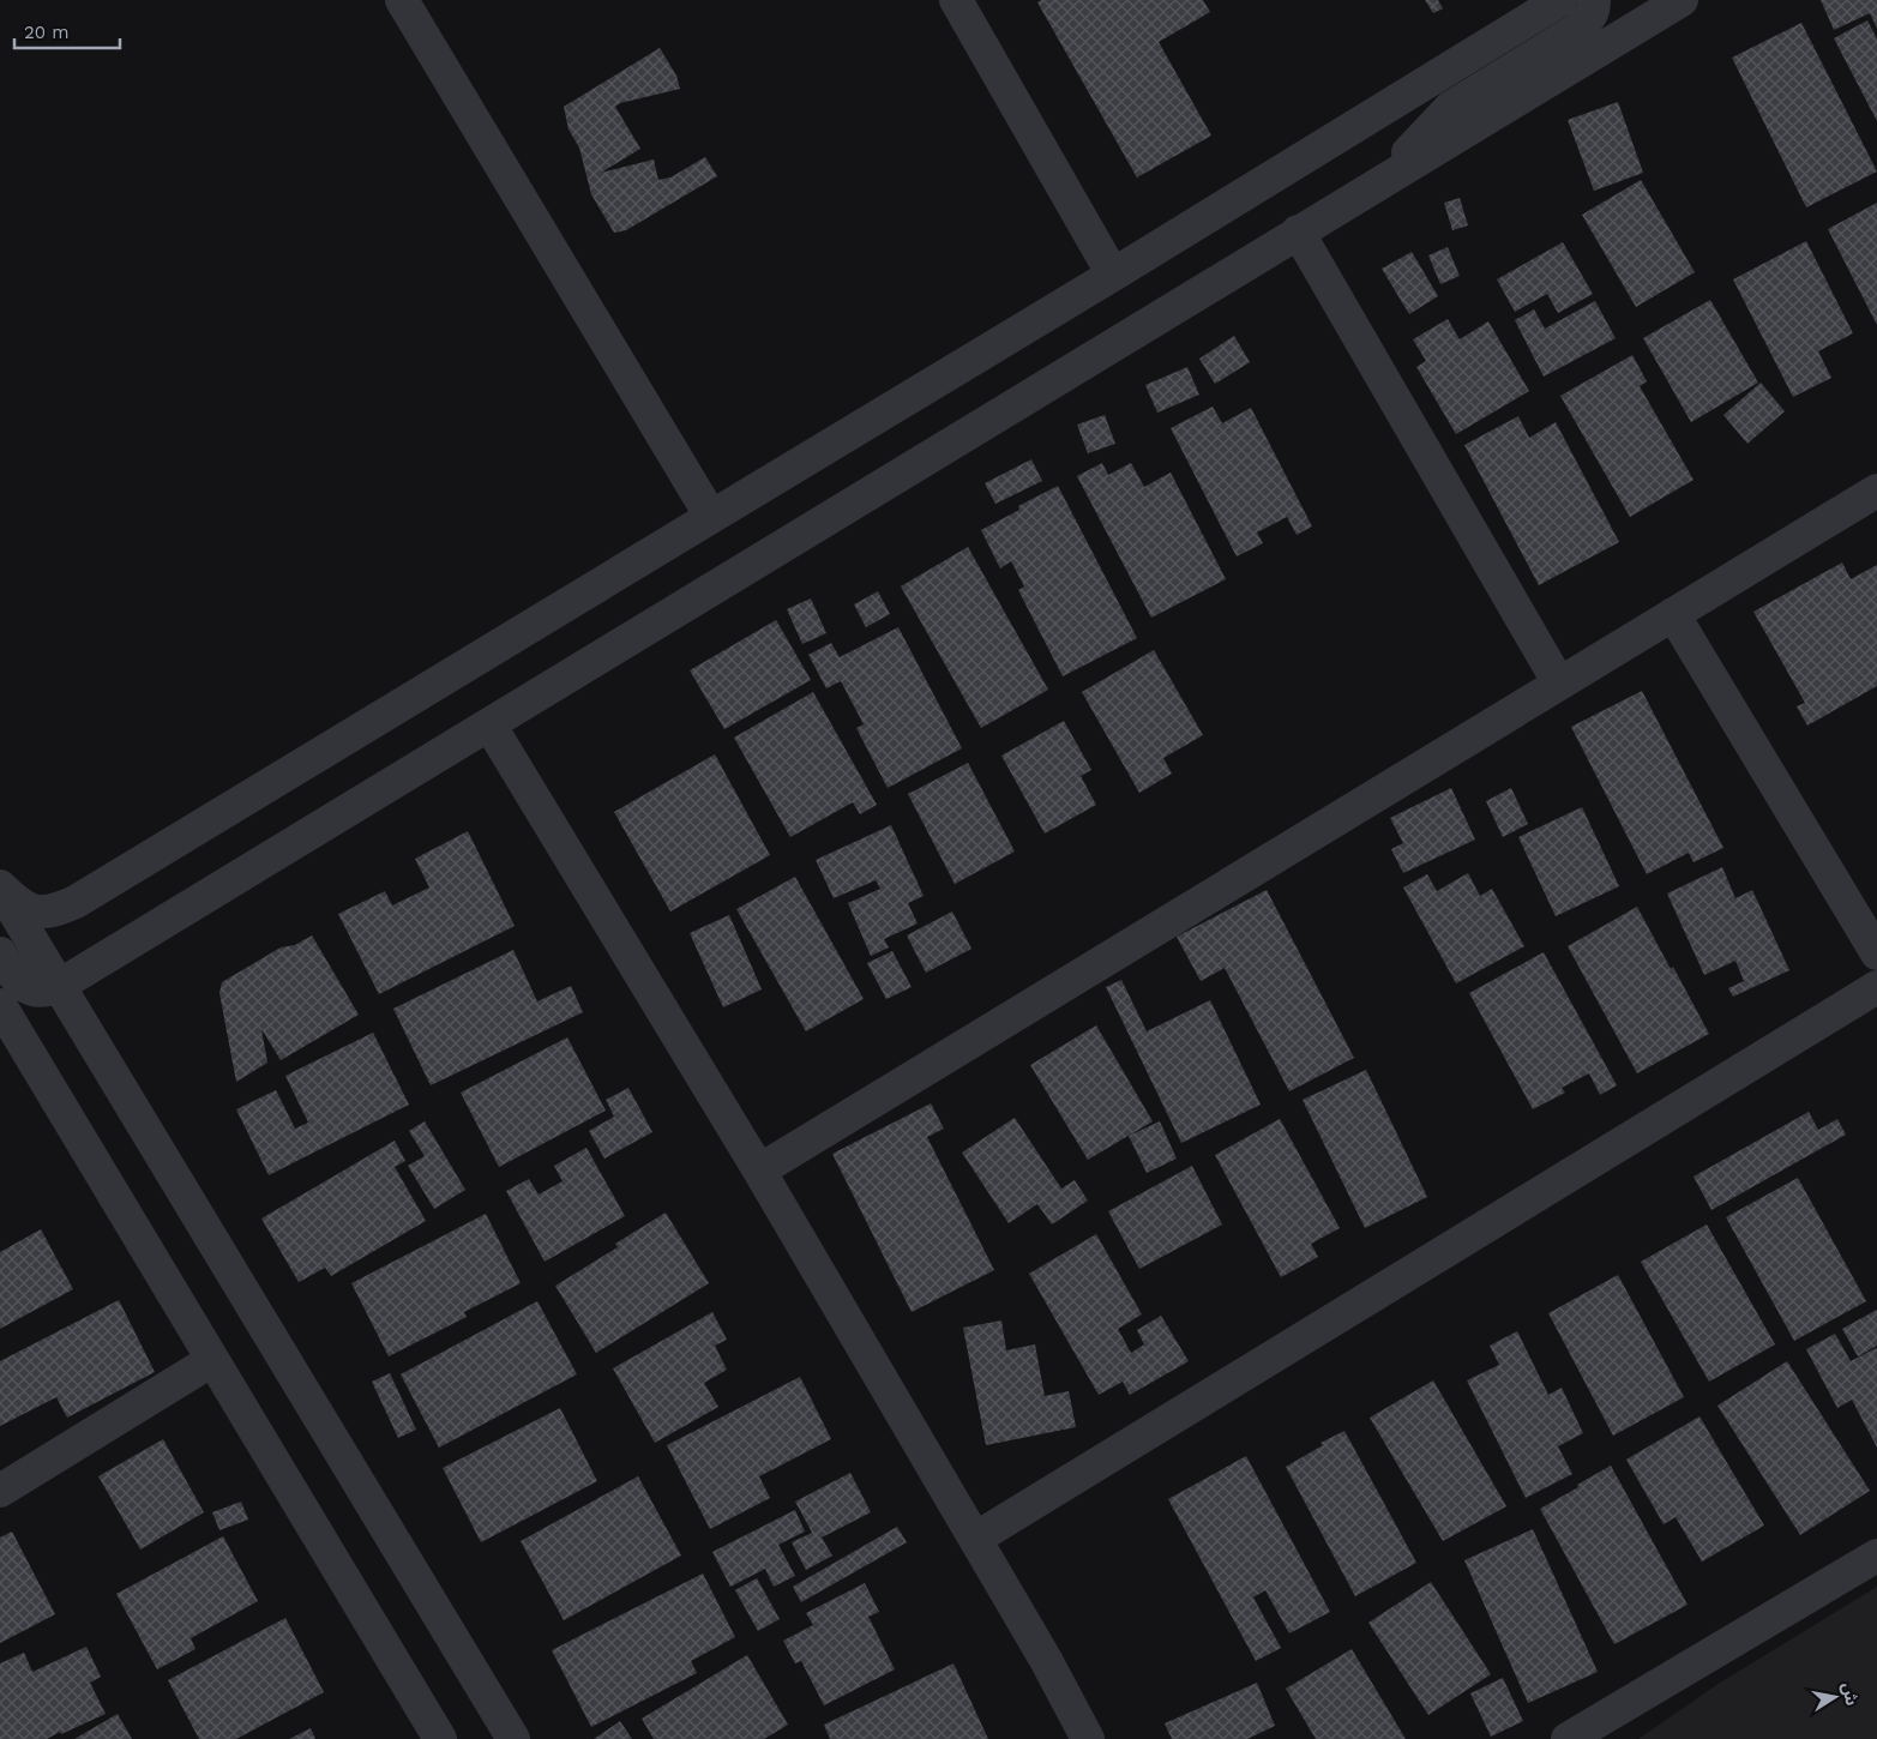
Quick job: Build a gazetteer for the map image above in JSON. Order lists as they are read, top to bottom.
{
  "scale_bar": "20 m",
  "north": "right"
}
